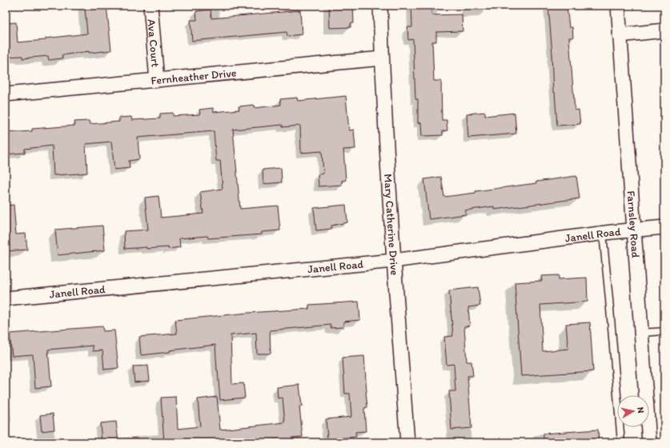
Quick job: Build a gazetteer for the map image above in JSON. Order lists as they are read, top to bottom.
{
  "streets": {
    "street": [
      "Ava Court",
      "Fernheather Drive",
      "Mary Catherine Drive",
      "Farnsley Road",
      "Janell Road"
    ]
  },
  "crossings": [
    ["Ava Court", "Fernheather Drive"],
    ["Fernheather Drive", "Mary Catherine Drive"],
    ["Mary Catherine Drive", "Janell Road"],
    ["Farnsley Road", "Janell Road"]
  ],
  "north": "right"
}
